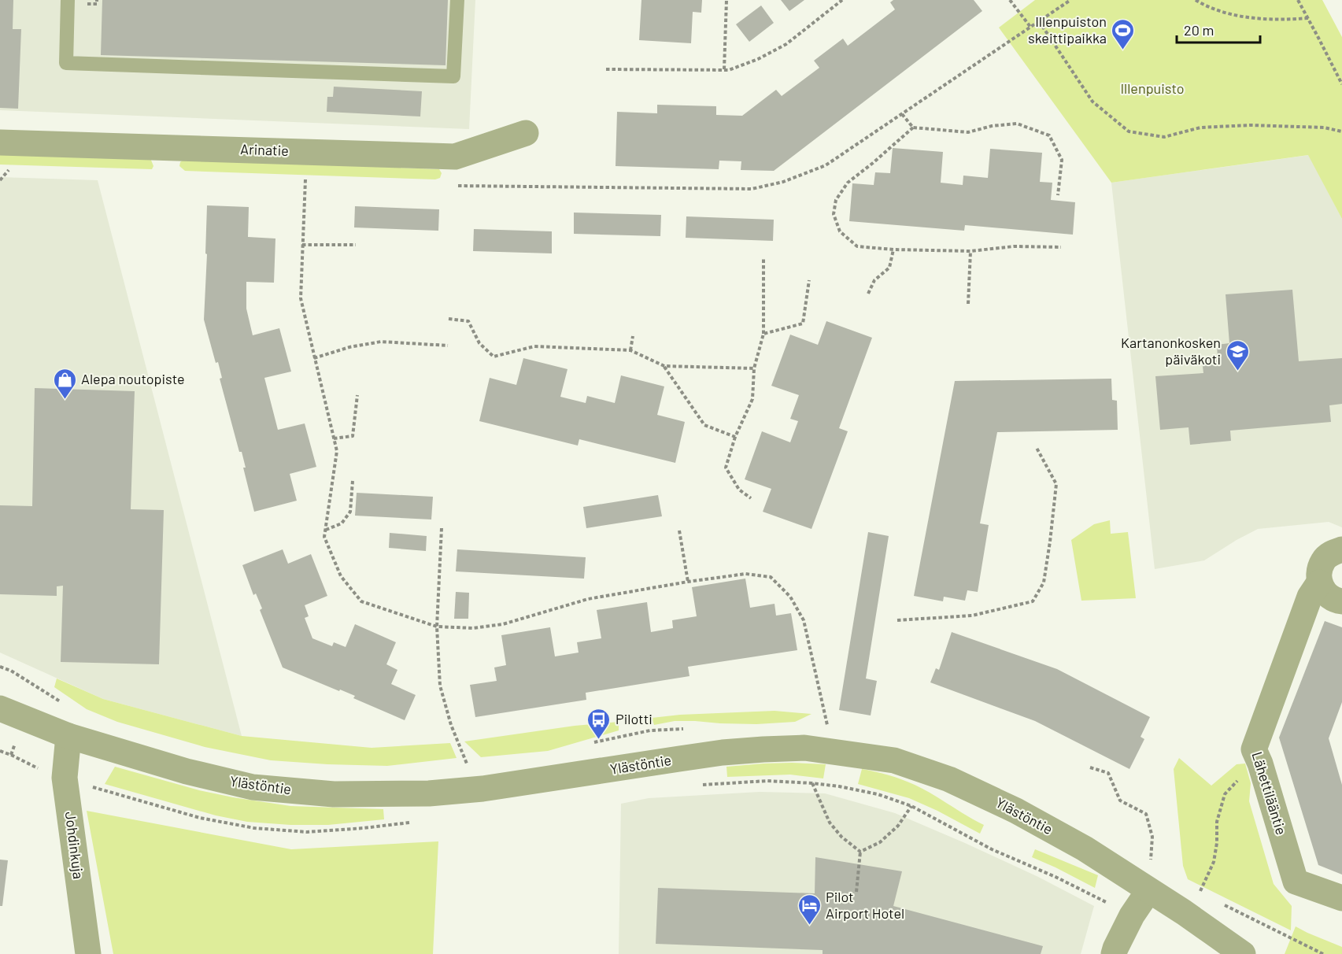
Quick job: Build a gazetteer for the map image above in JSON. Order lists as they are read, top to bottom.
{
  "streets": {
    "street": [
      "Arinatie",
      "Ylästöntie",
      "Lähettilääntie",
      "Johdinkuja"
    ]
  },
  "crossings": [
    ["Ylästöntie", "Johdinkuja"]
  ],
  "parks": ["Illenpuisto"],
  "places": {
    "sports": ["Illenpuiston skeittipaikka"],
    "school or university": ["Kartanonkosken päiväkoti"],
    "shop": ["Alepa noutopiste"],
    "bus stop": ["Pilotti"],
    "hotel": ["Pilot Airport Hotel"]
  },
  "scale_bar": "20 m"
}
